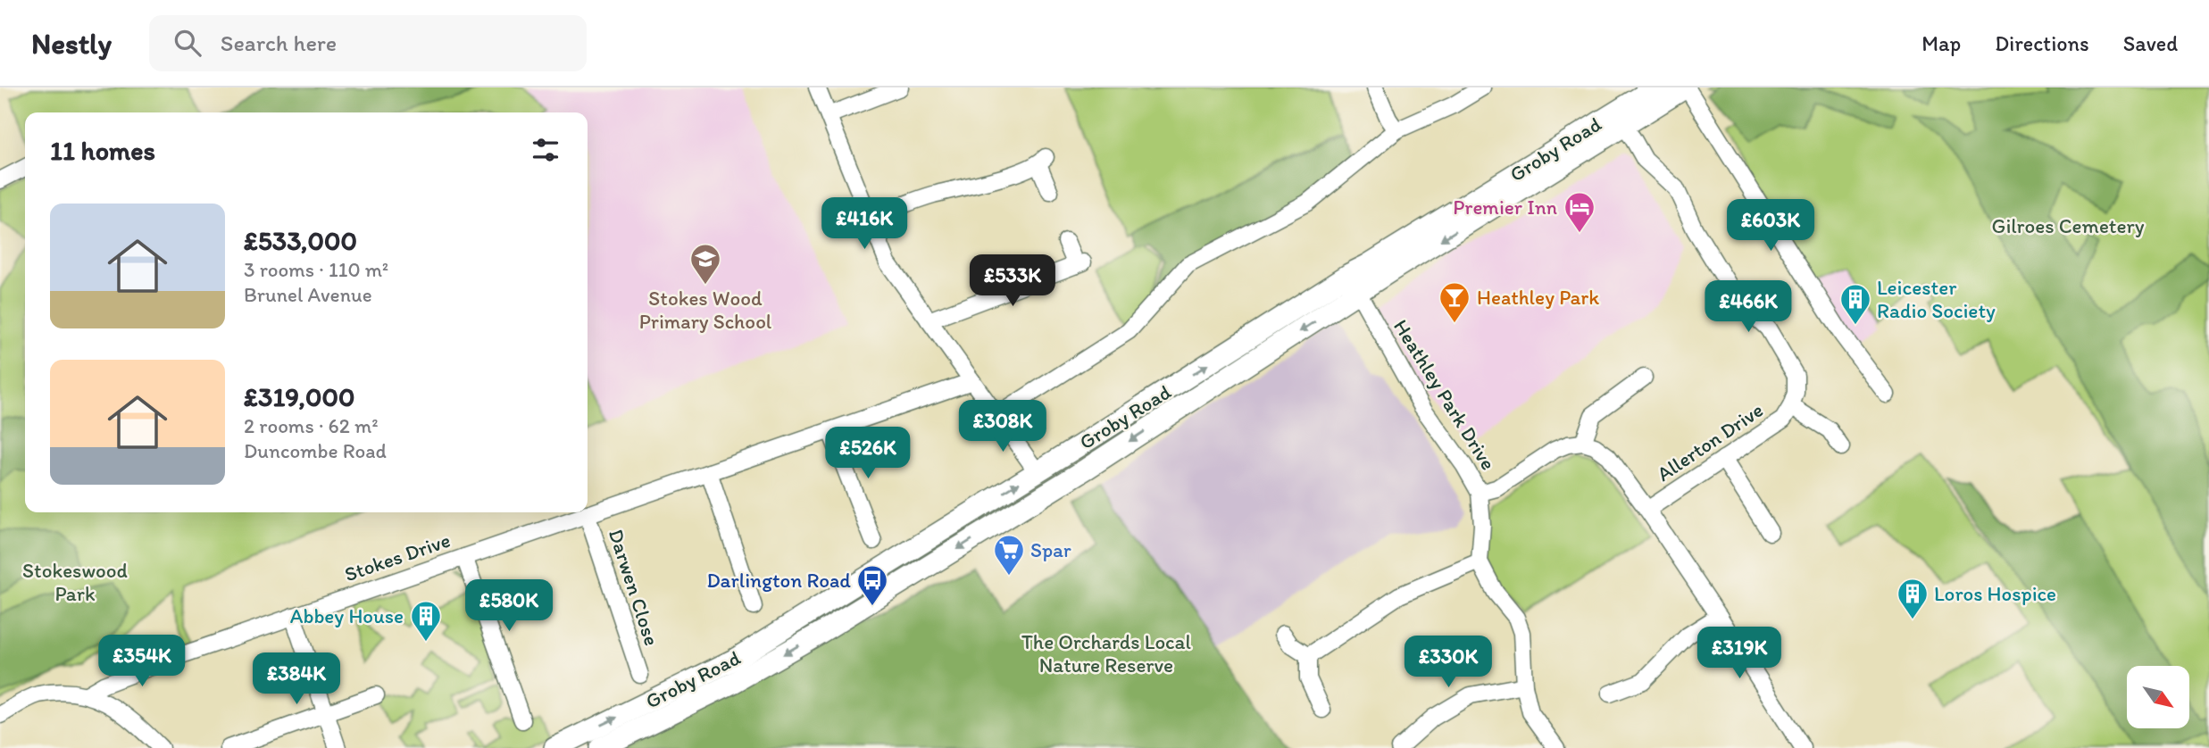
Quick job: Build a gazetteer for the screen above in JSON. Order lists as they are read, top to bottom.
{
  "streets": {
    "main road": ["Groby Road"],
    "street": [
      "Heathley Park Drive",
      "Allerton Drive",
      "Stokes Drive",
      "Darwen Close"
    ]
  },
  "crossings": [
    ["Groby Road", "Heathley Park Drive"],
    ["Groby Road", "Allerton Drive"],
    ["Stokes Drive", "Darwen Close"]
  ],
  "parks": ["Gilroes Cemetery", "Stokeswood Park", "The Orchards Local Nature Reserve"],
  "places": {
    "hotel": ["Premier Inn"],
    "school or university": ["Stokes Wood Primary School"],
    "bar": ["Heathley Park"],
    "building": ["Leicester Radio Society", "Loros Hospice", "Abbey House"],
    "supermarket": ["Spar"],
    "bus stop": ["Darlington Road"]
  },
  "north": "bottom right",
  "page": {
    "header": "Nestly",
    "search": "Search here",
    "nav": ["Map", "Directions", "Saved"],
    "heading": "11 homes",
    "list": [
      {
        "name": "£533,000",
        "note": "3 rooms · 110 m² · Brunel Avenue"
      },
      {
        "name": "£319,000",
        "note": "2 rooms · 62 m² · Duncombe Road"
      }
    ],
    "price": [
      "£416K",
      "£603K",
      "£533K",
      "£466K",
      "£308K",
      "£526K",
      "£580K",
      "£319K",
      "£354K",
      "£330K",
      "£384K"
    ]
  }
}
